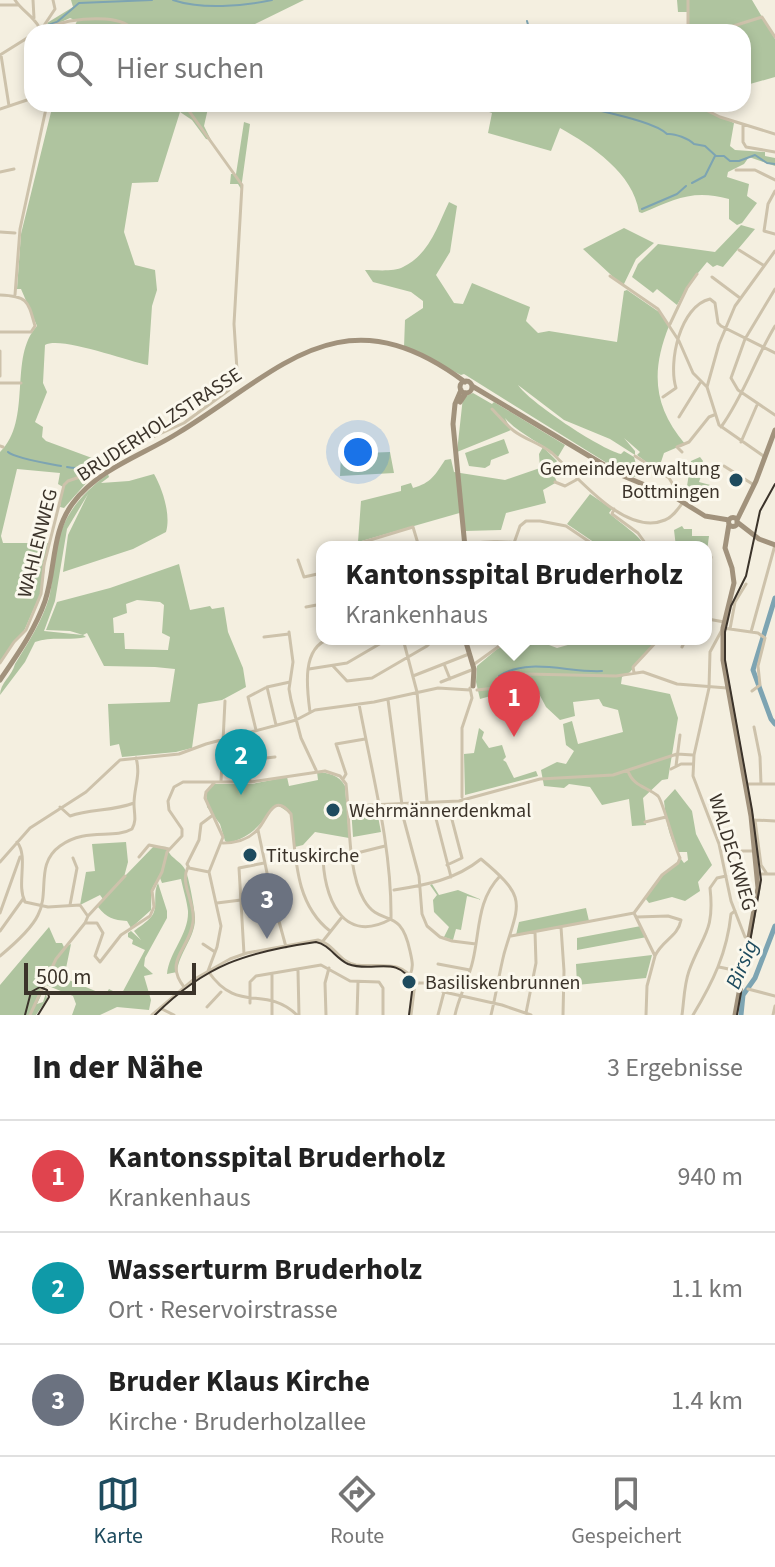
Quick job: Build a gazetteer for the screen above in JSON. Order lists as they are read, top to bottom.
{
  "streets": {
    "main road": ["BRUDERHOLZSTRASSE"],
    "street": ["WAHLENWEG", "WALDECKWEG"]
  },
  "water": ["Birsig"],
  "places": [
    "Gemeindeverwaltung Bottmingen",
    "Wehrmännerdenkmal",
    "Tituskirche",
    "Basiliskenbrunnen"
  ],
  "scale_bar": "500 m",
  "page": {
    "search": "Hier suchen",
    "popup": ["Kantonsspital Bruderholz", "Krankenhaus"],
    "pins": ["1", "2", "3"],
    "scale": "500 m",
    "heading": ["In der Nähe", "3 Ergebnisse"],
    "list": [
      {
        "mark": "1",
        "name": "Kantonsspital Bruderholz",
        "note": "Krankenhaus",
        "value": "940 m"
      },
      {
        "mark": "2",
        "name": "Wasserturm Bruderholz",
        "note": "Ort · Reservoirstrasse",
        "value": "1.1 km"
      },
      {
        "mark": "3",
        "name": "Bruder Klaus Kirche",
        "note": "Kirche · Bruderholzallee",
        "value": "1.4 km"
      }
    ],
    "nav": ["Karte", "Route", "Gespeichert"]
  }
}
